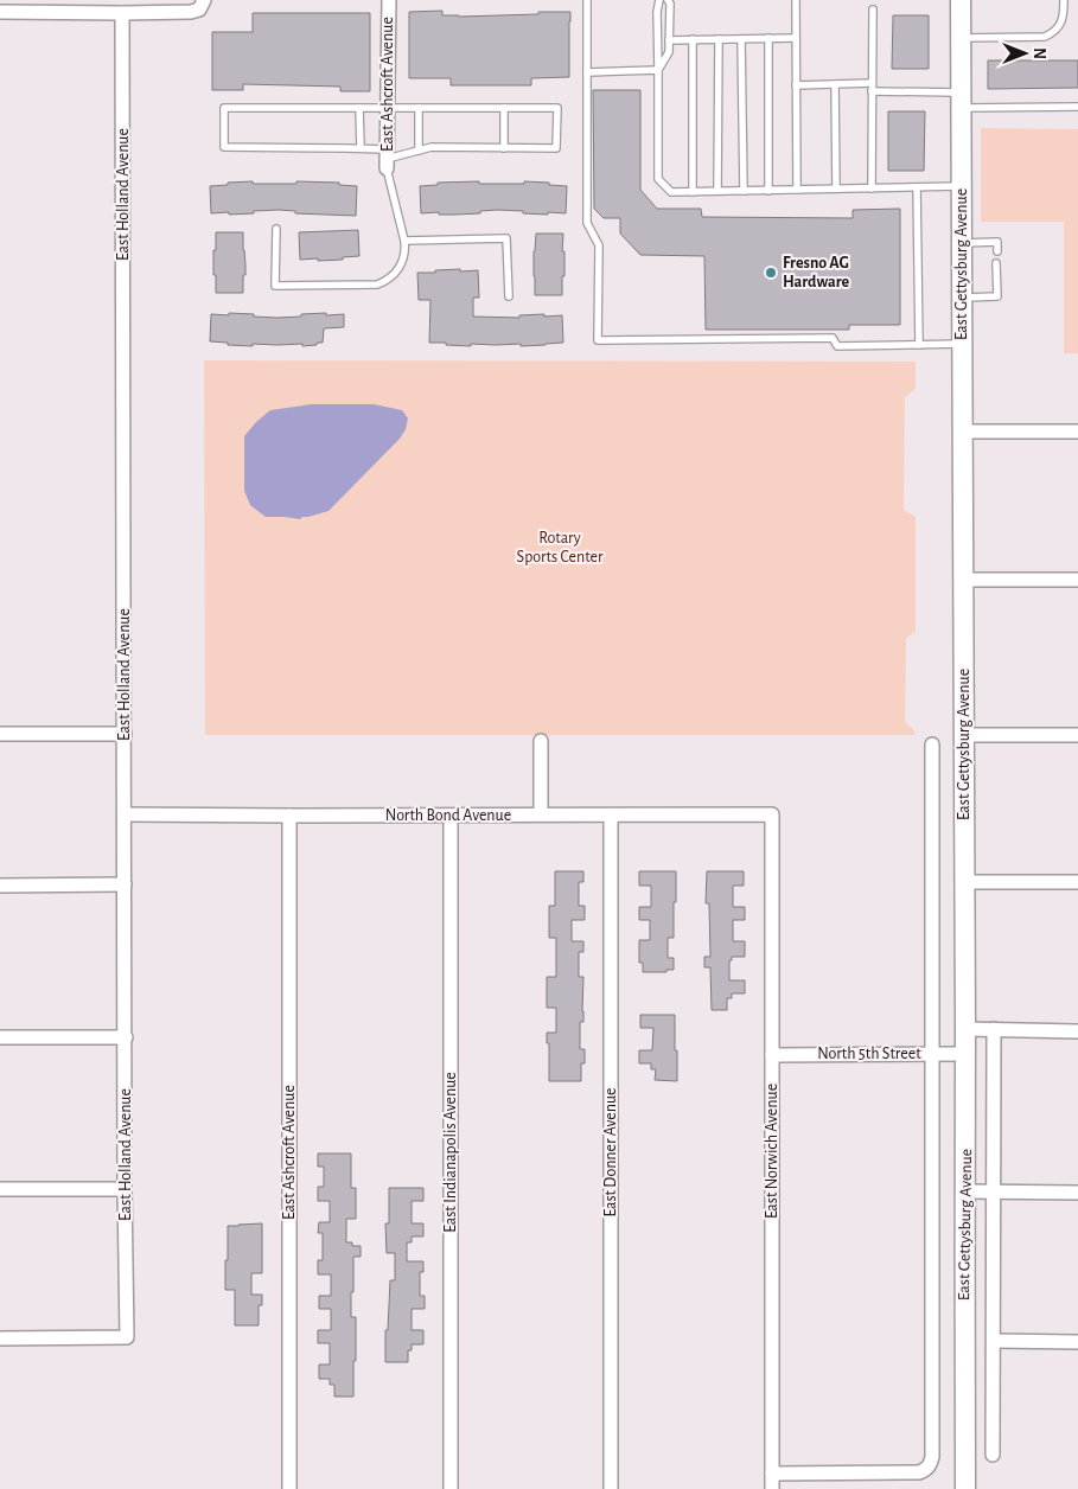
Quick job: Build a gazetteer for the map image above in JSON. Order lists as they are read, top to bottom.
{
  "streets": {
    "street": [
      "East Ashcroft Avenue",
      "East Holland Avenue",
      "East Gettysburg Avenue",
      "North Bond Avenue",
      "North 5th Street",
      "East Norwich Avenue",
      "East Indianapolis Avenue",
      "East Donner Avenue"
    ]
  },
  "crossings": [
    ["East Ashcroft Avenue", "North Bond Avenue"],
    ["East Holland Avenue", "North Bond Avenue"],
    ["East Gettysburg Avenue", "North 5th Street"],
    ["East Gettysburg Avenue", "East Norwich Avenue"],
    ["North Bond Avenue", "East Norwich Avenue"],
    ["North Bond Avenue", "East Indianapolis Avenue"],
    ["North Bond Avenue", "East Donner Avenue"],
    ["North 5th Street", "East Norwich Avenue"]
  ],
  "parks": ["Rotary Sports Center"],
  "places": ["Fresno AG Hardware"],
  "north": "right"
}
